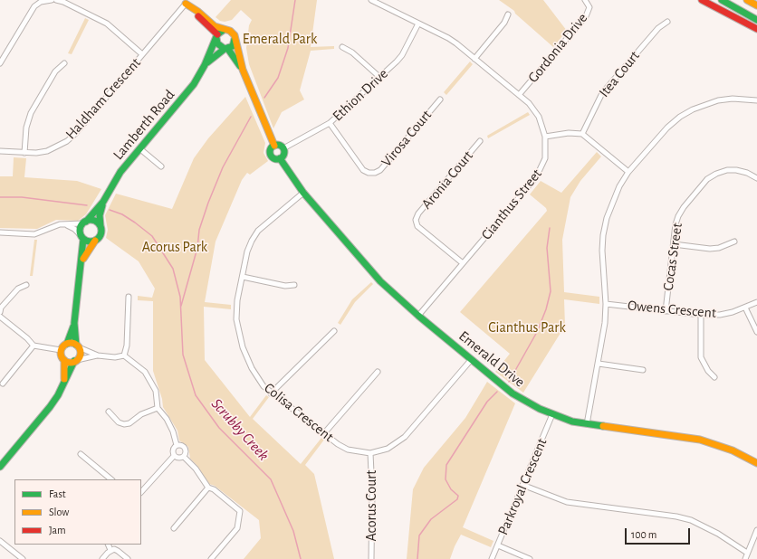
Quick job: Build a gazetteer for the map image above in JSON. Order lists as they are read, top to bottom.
{
  "streets": {
    "main road": ["Lamberth Road", "Emerald Drive"],
    "street": [
      "Gordonia Drive",
      "Itea Court",
      "Ethion Drive",
      "Haldham Crescent",
      "Virosa Court",
      "Aronia Court",
      "Cianthus Street",
      "Cocas Street",
      "Owens Crescent",
      "Colisa Crescent",
      "Parkroyal Crescent",
      "Acorus Court"
    ]
  },
  "crossings": [
    ["Gordonia Drive", "Cianthus Street"],
    ["Ethion Drive", "Virosa Court"],
    ["Ethion Drive", "Cianthus Street"],
    ["Ethion Drive", "Emerald Drive"],
    ["Aronia Court", "Cianthus Street"],
    ["Cianthus Street", "Emerald Drive"],
    ["Cocas Street", "Owens Crescent"],
    ["Owens Crescent", "Emerald Drive"],
    ["Emerald Drive", "Colisa Crescent"],
    ["Emerald Drive", "Parkroyal Crescent"],
    ["Colisa Crescent", "Acorus Court"]
  ],
  "water": ["Scrubby Creek"],
  "parks": ["Emerald Park", "Acorus Park", "Cianthus Park"],
  "legend": ["Fast", "Slow", "Jam"],
  "scale_bar": "100 m"
}
